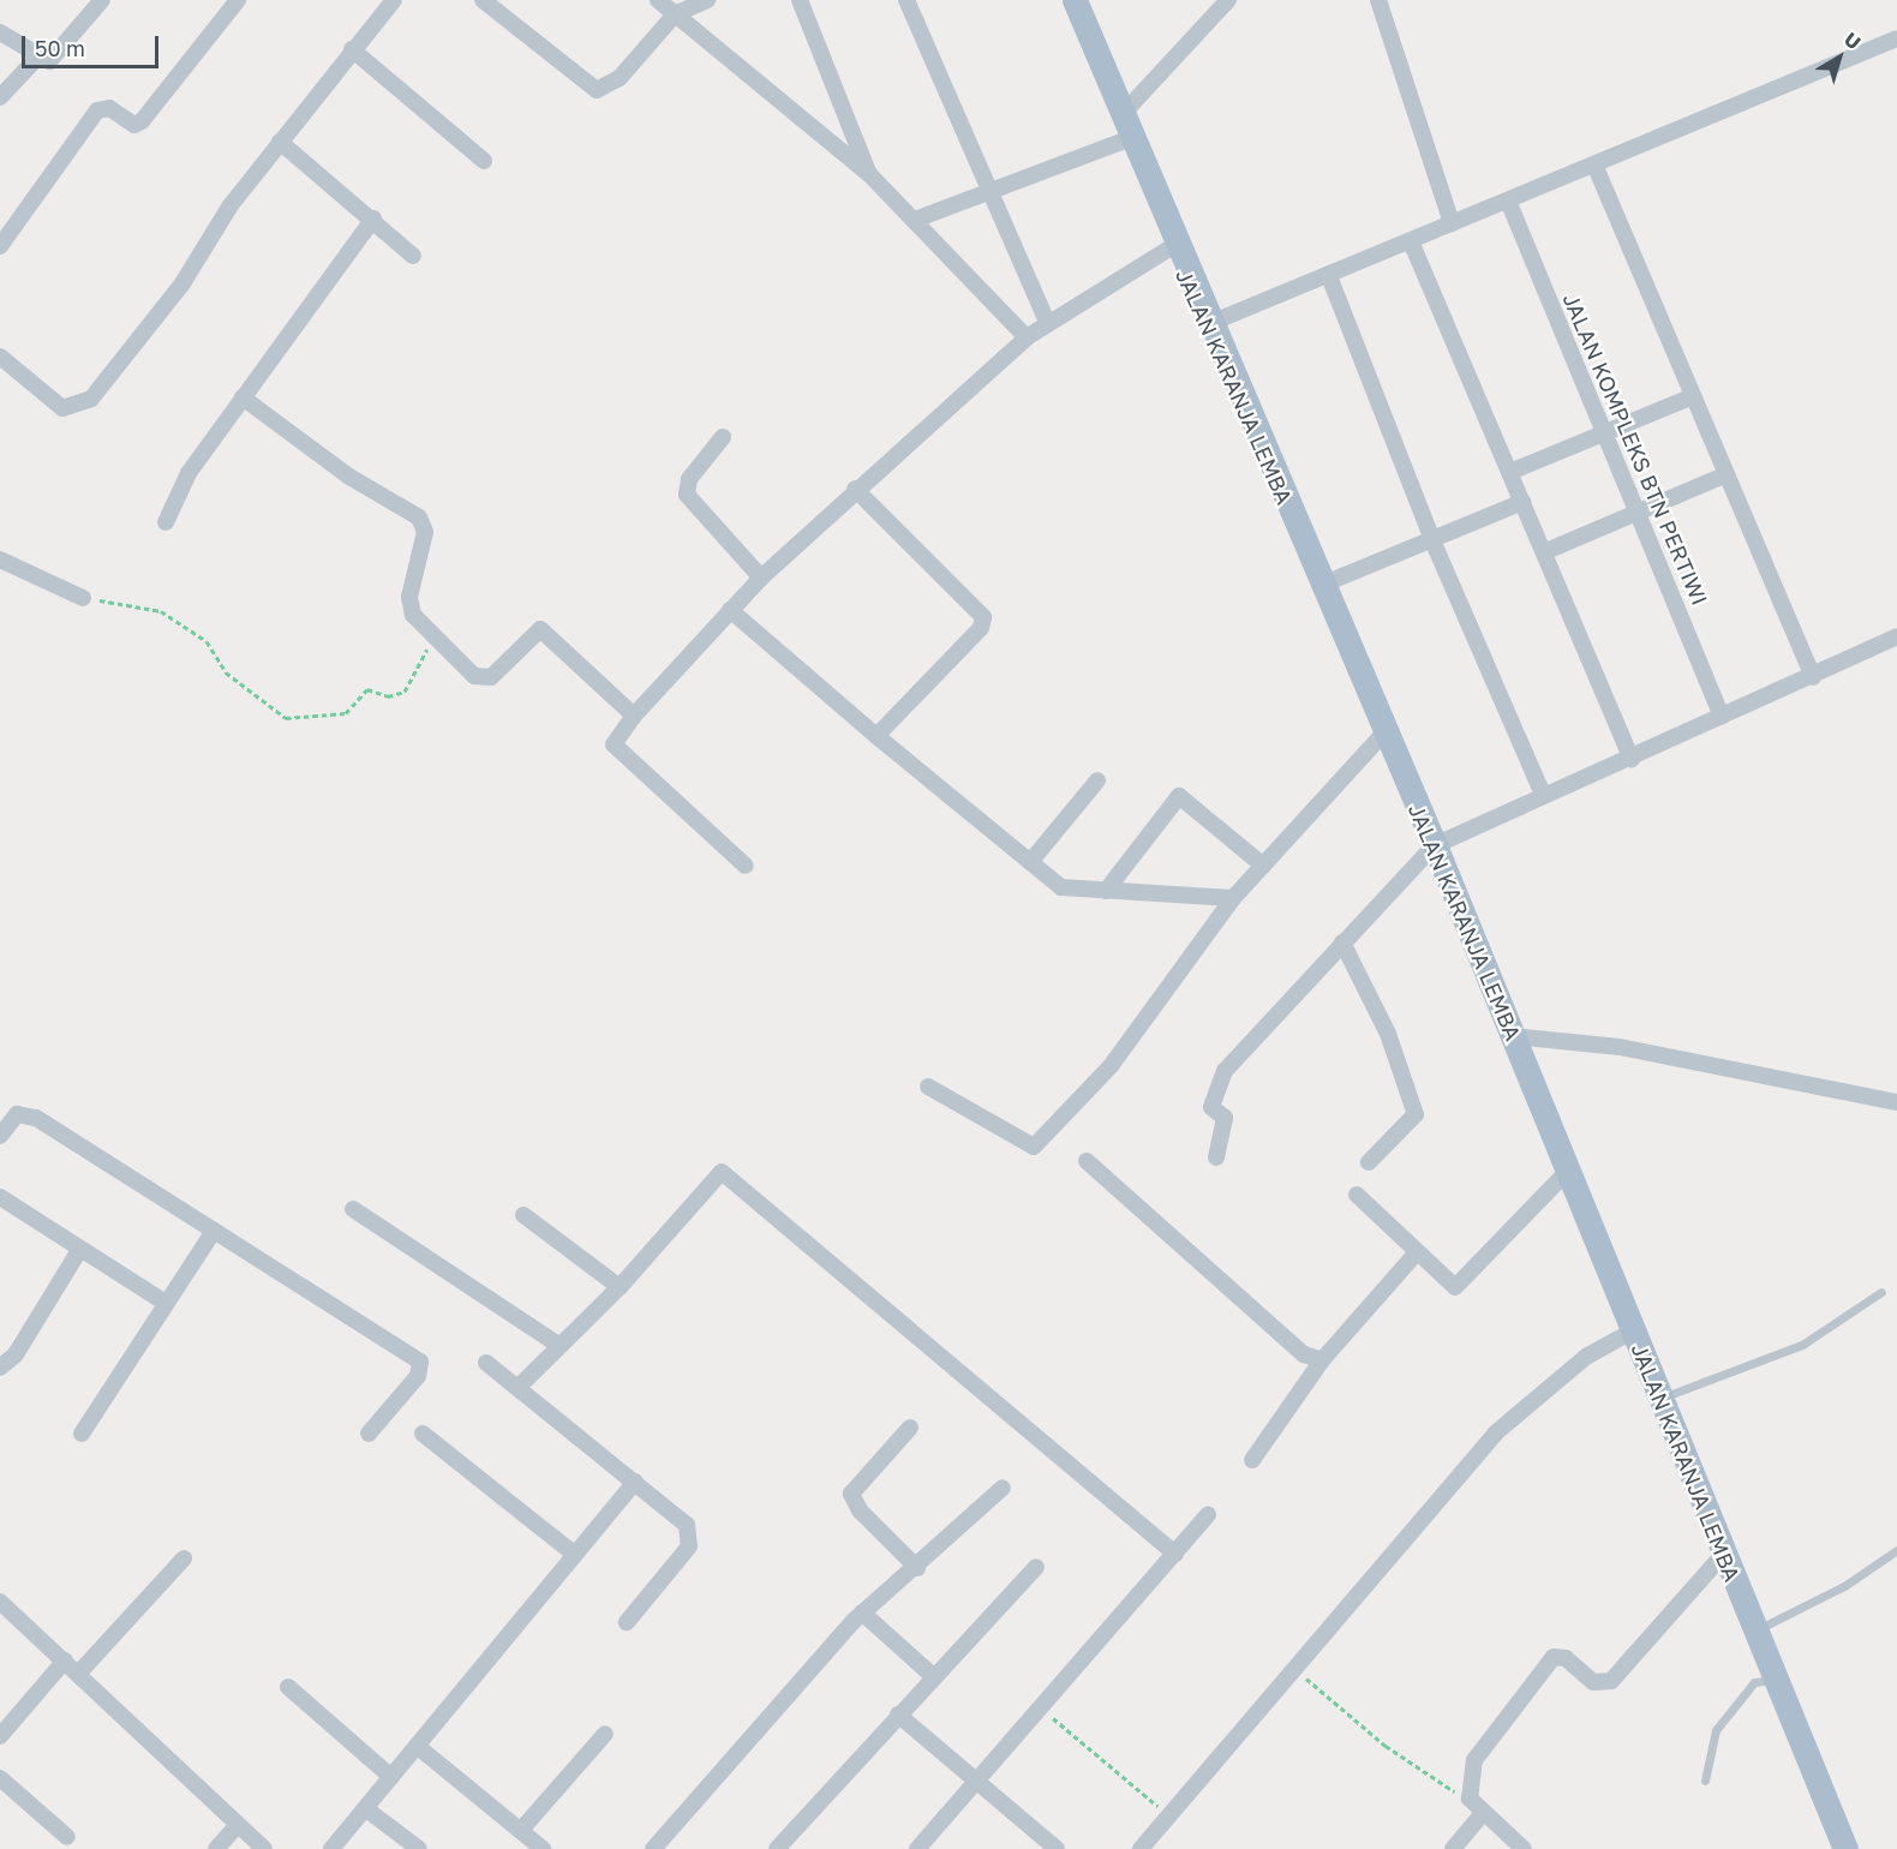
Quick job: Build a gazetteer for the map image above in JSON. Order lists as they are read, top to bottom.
{
  "streets": {
    "main road": ["JALAN KARANJA LEMBA"],
    "street": ["JALAN KOMPLEKS BTN PERTIWI"]
  },
  "scale_bar": "50 m",
  "north": "top right"
}
